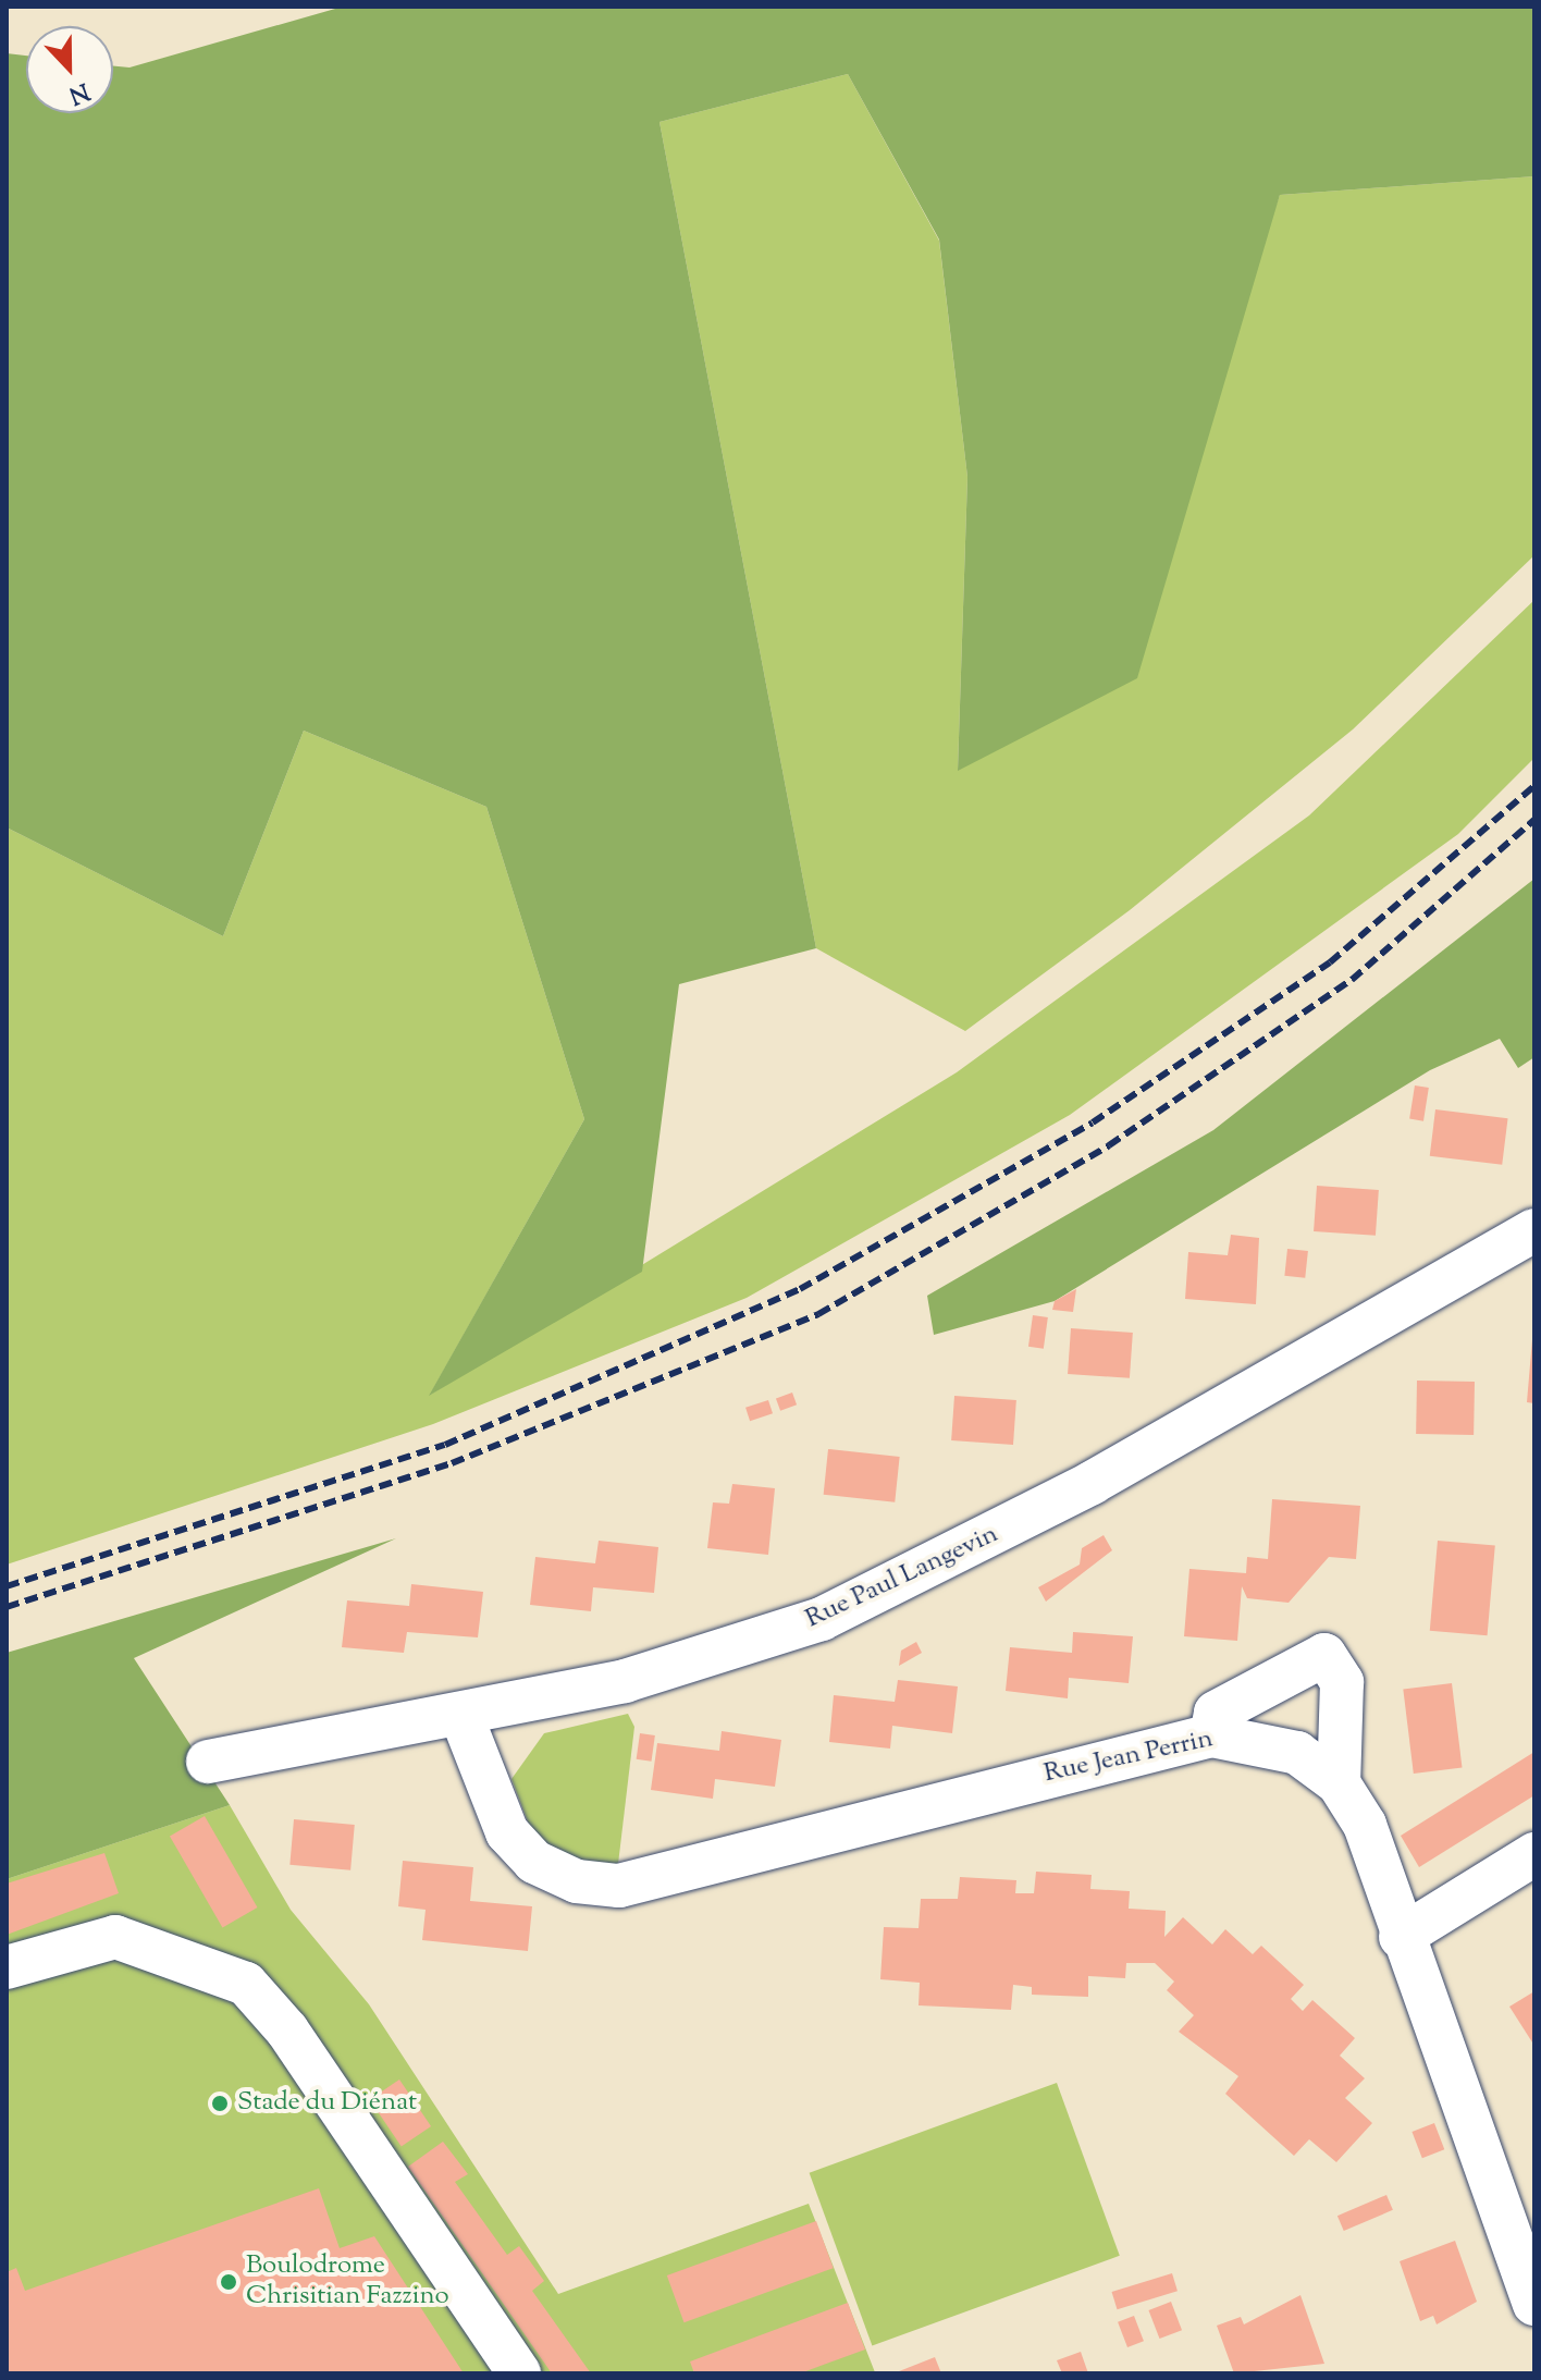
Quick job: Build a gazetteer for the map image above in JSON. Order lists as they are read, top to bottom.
{
  "streets": {
    "street": ["Rue Paul Langevin", "Rue Jean Perrin"]
  },
  "crossings": [
    ["Rue Paul Langevin", "Rue Jean Perrin"]
  ],
  "places": ["Stade du Diénat", "Boulodrome Chrisitian Fazzino"],
  "north": "bottom"
}
